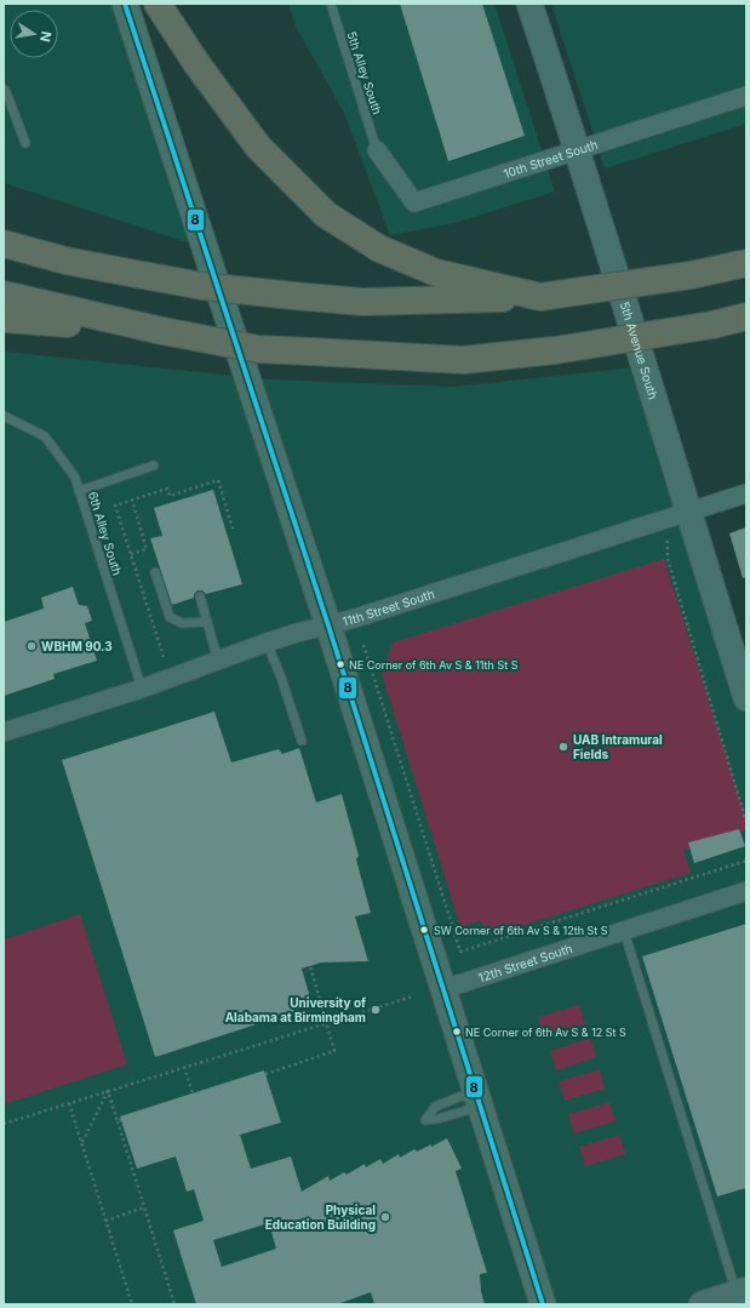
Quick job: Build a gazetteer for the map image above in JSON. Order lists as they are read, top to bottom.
{
  "streets": {
    "main road": ["5th Avenue South"],
    "street": ["10th Street South", "11th Street South", "12th Street South"],
    "lane": ["5th Alley South", "6th Alley South"]
  },
  "crossings": [
    ["5th Alley South", "10th Street South"],
    ["10th Street South", "5th Avenue South"],
    ["5th Avenue South", "11th Street South"],
    ["6th Alley South", "11th Street South"]
  ],
  "places": [
    "WBHM 90.3",
    "NE Corner of 6th Av S & 11th St S",
    "UAB Intramural Fields",
    "SW Corner of 6th Av S & 12th St S",
    "University of Alabama at Birmingham",
    "NE Corner of 6th Av S & 12 St S",
    "Physical Education Building"
  ],
  "lines": ["transit line 8"],
  "north": "right"
}
